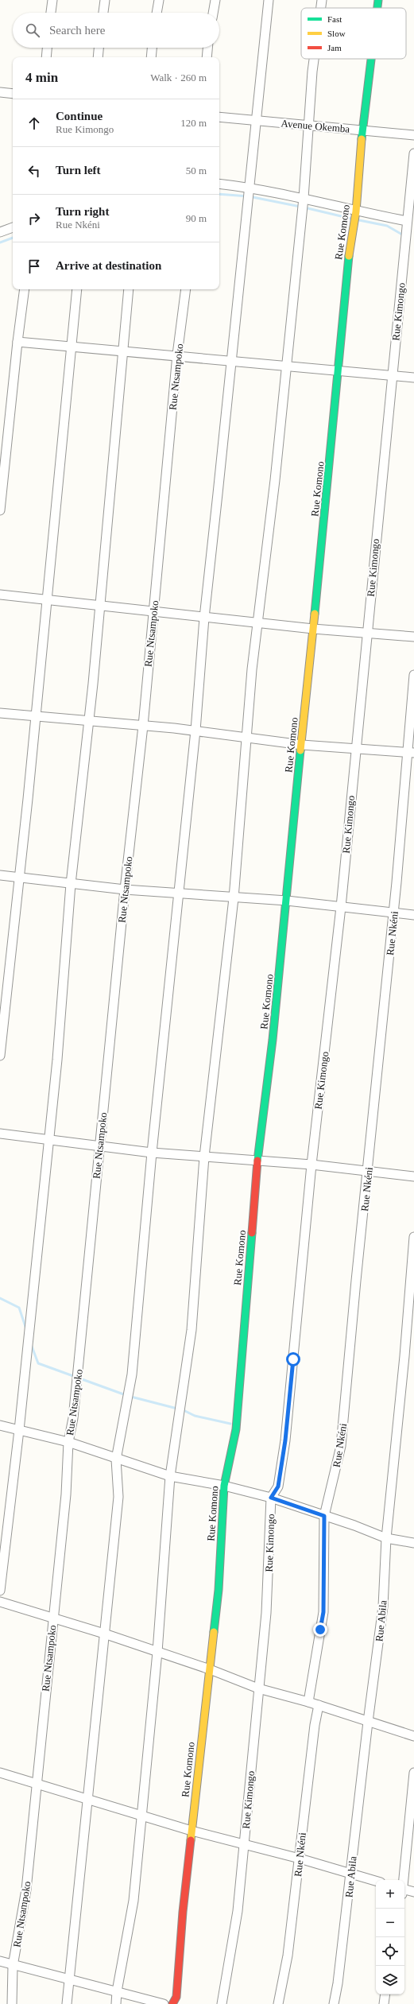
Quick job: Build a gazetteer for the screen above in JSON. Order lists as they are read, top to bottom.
{
  "streets": {
    "street": [
      "Avenue Okemba",
      "Rue Komono",
      "Rue Kimongo",
      "Rue Ntsampoko",
      "Rue Nkéni",
      "Rue Abila"
    ]
  },
  "crossings": [
    ["Avenue Okemba", "Rue Komono"]
  ],
  "legend": ["Fast", "Slow", "Jam"],
  "page": {
    "search": "Search here",
    "heading": ["4 min", "Walk · 260 m"],
    "list": [
      ["Continue", "Rue Kimongo", "120 m"],
      ["Turn left", "50 m"],
      ["Turn right", "Rue Nkéni", "90 m"],
      "Arrive at destination"
    ],
    "map_buttons": ["+", "−"]
  }
}
